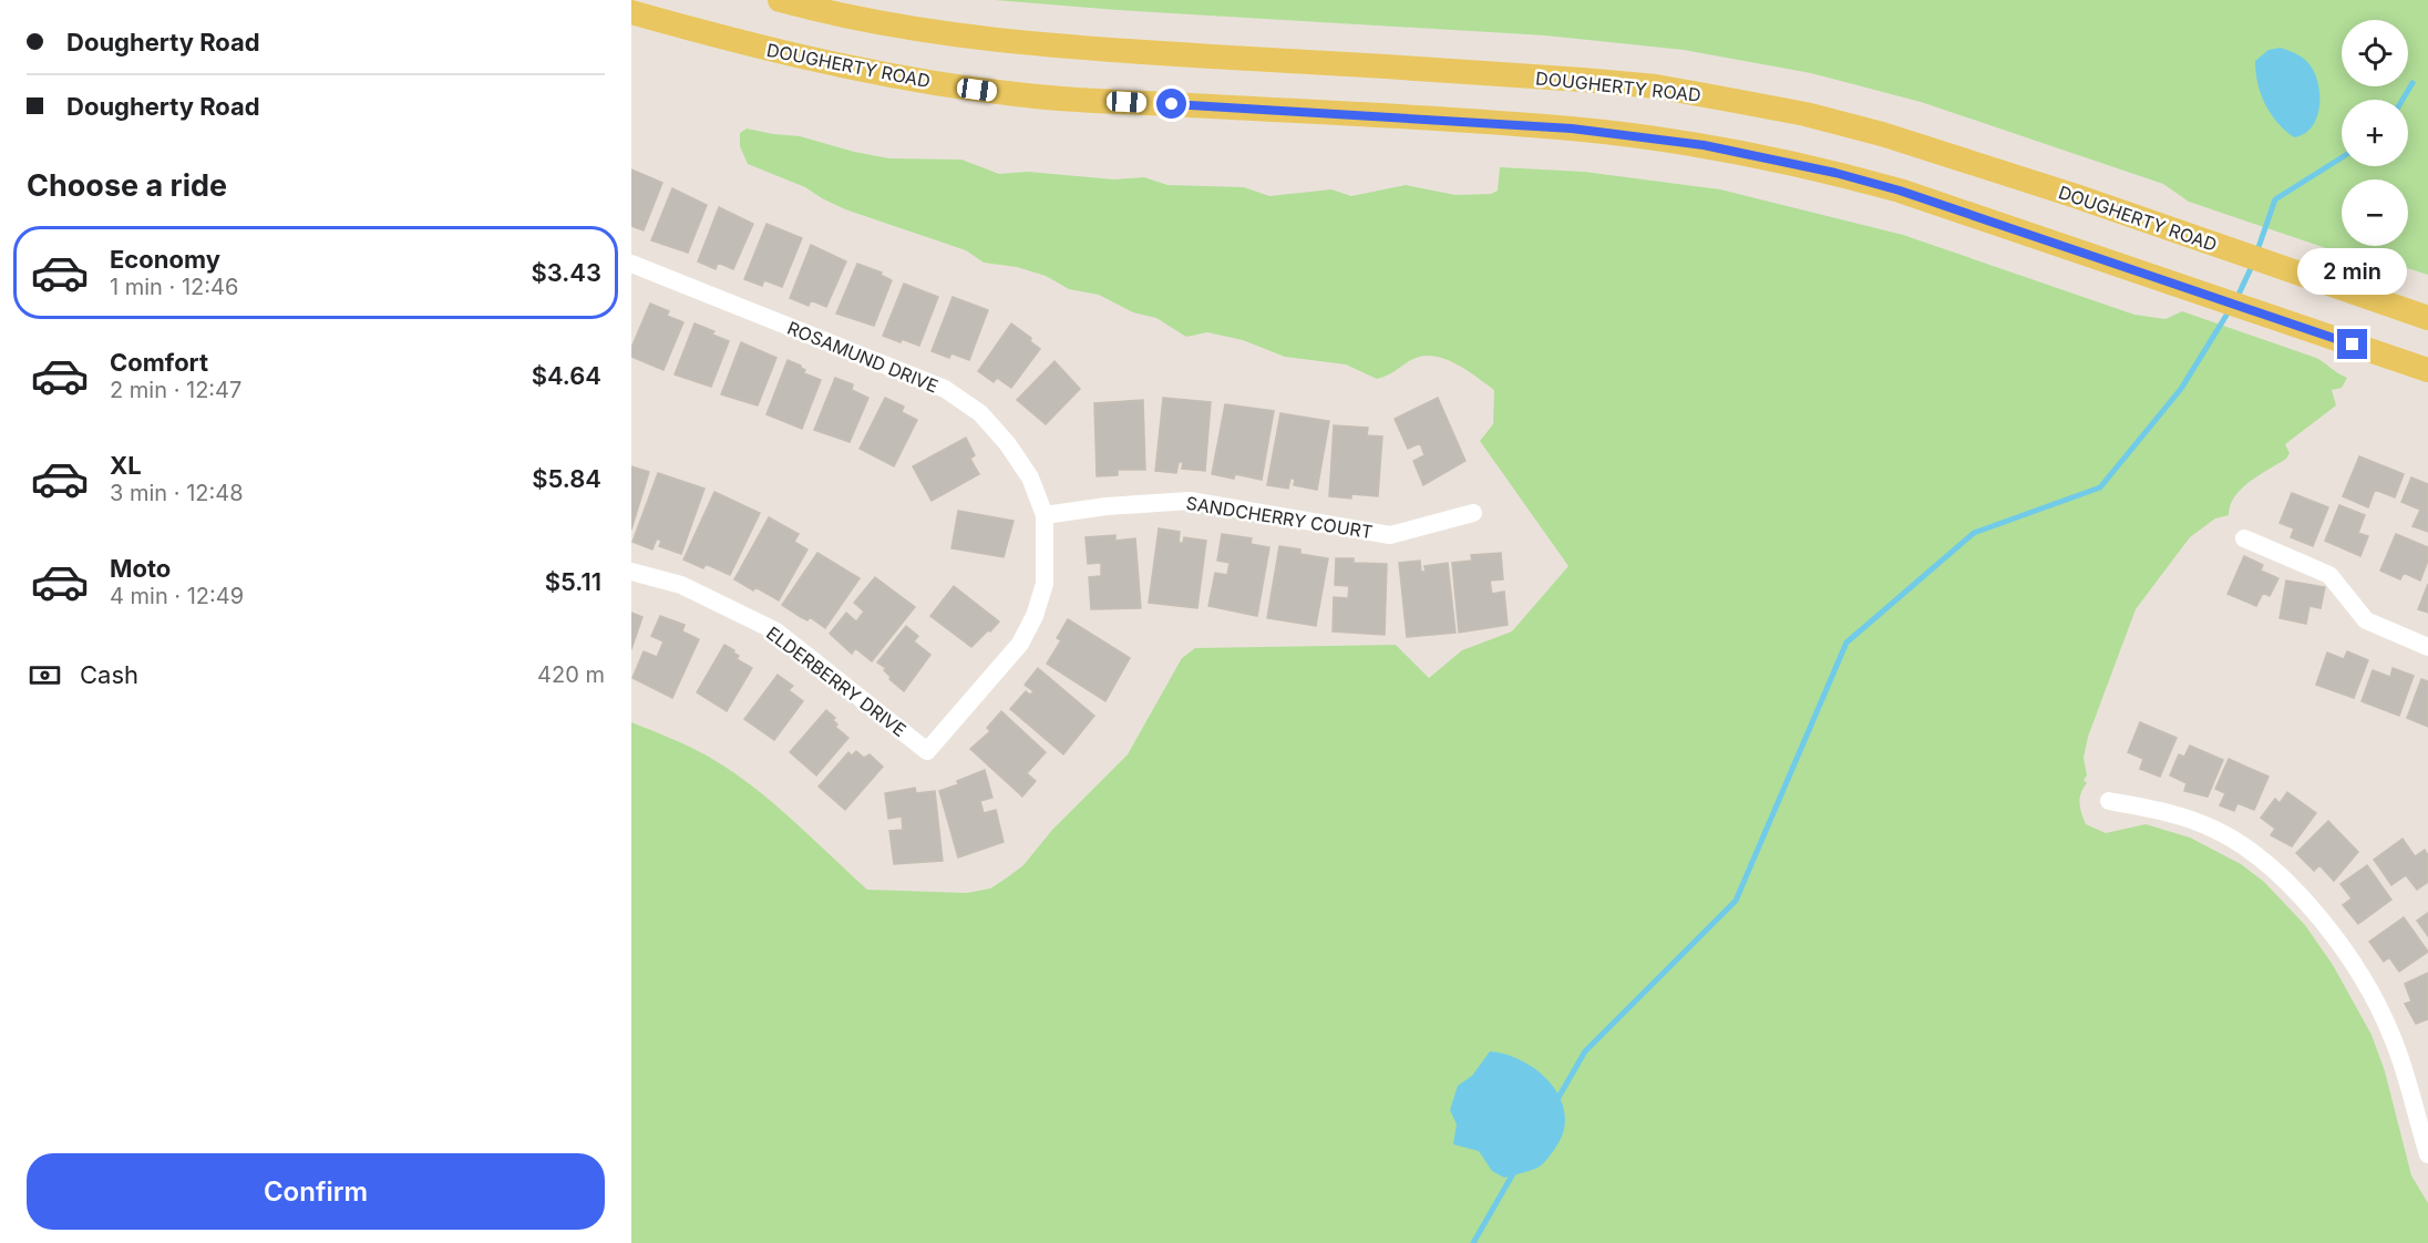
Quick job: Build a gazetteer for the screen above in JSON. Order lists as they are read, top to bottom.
{
  "streets": {
    "main road": ["DOUGHERTY ROAD"],
    "street": ["ROSAMUND DRIVE", "SANDCHERRY COURT", "ELDERBERRY DRIVE"]
  },
  "crossings": [
    ["ROSAMUND DRIVE", "SANDCHERRY COURT"],
    ["ROSAMUND DRIVE", "ELDERBERRY DRIVE"]
  ],
  "page": {
    "banner": ["Dougherty Road", "Dougherty Road"],
    "map_buttons": ["+", "−"],
    "heading": "Choose a ride",
    "list": [
      {
        "name": "Economy",
        "note": "1 min · 12:46",
        "value": "$3.43"
      },
      {
        "name": "Comfort",
        "note": "2 min · 12:47",
        "value": "$4.64"
      },
      {
        "name": "XL",
        "note": "3 min · 12:48",
        "value": "$5.84"
      },
      {
        "name": "Moto",
        "note": "4 min · 12:49",
        "value": "$5.11"
      }
    ],
    "bubble": "2 min",
    "pay": ["Cash", "420 m"],
    "buttons": "Confirm"
  }
}
